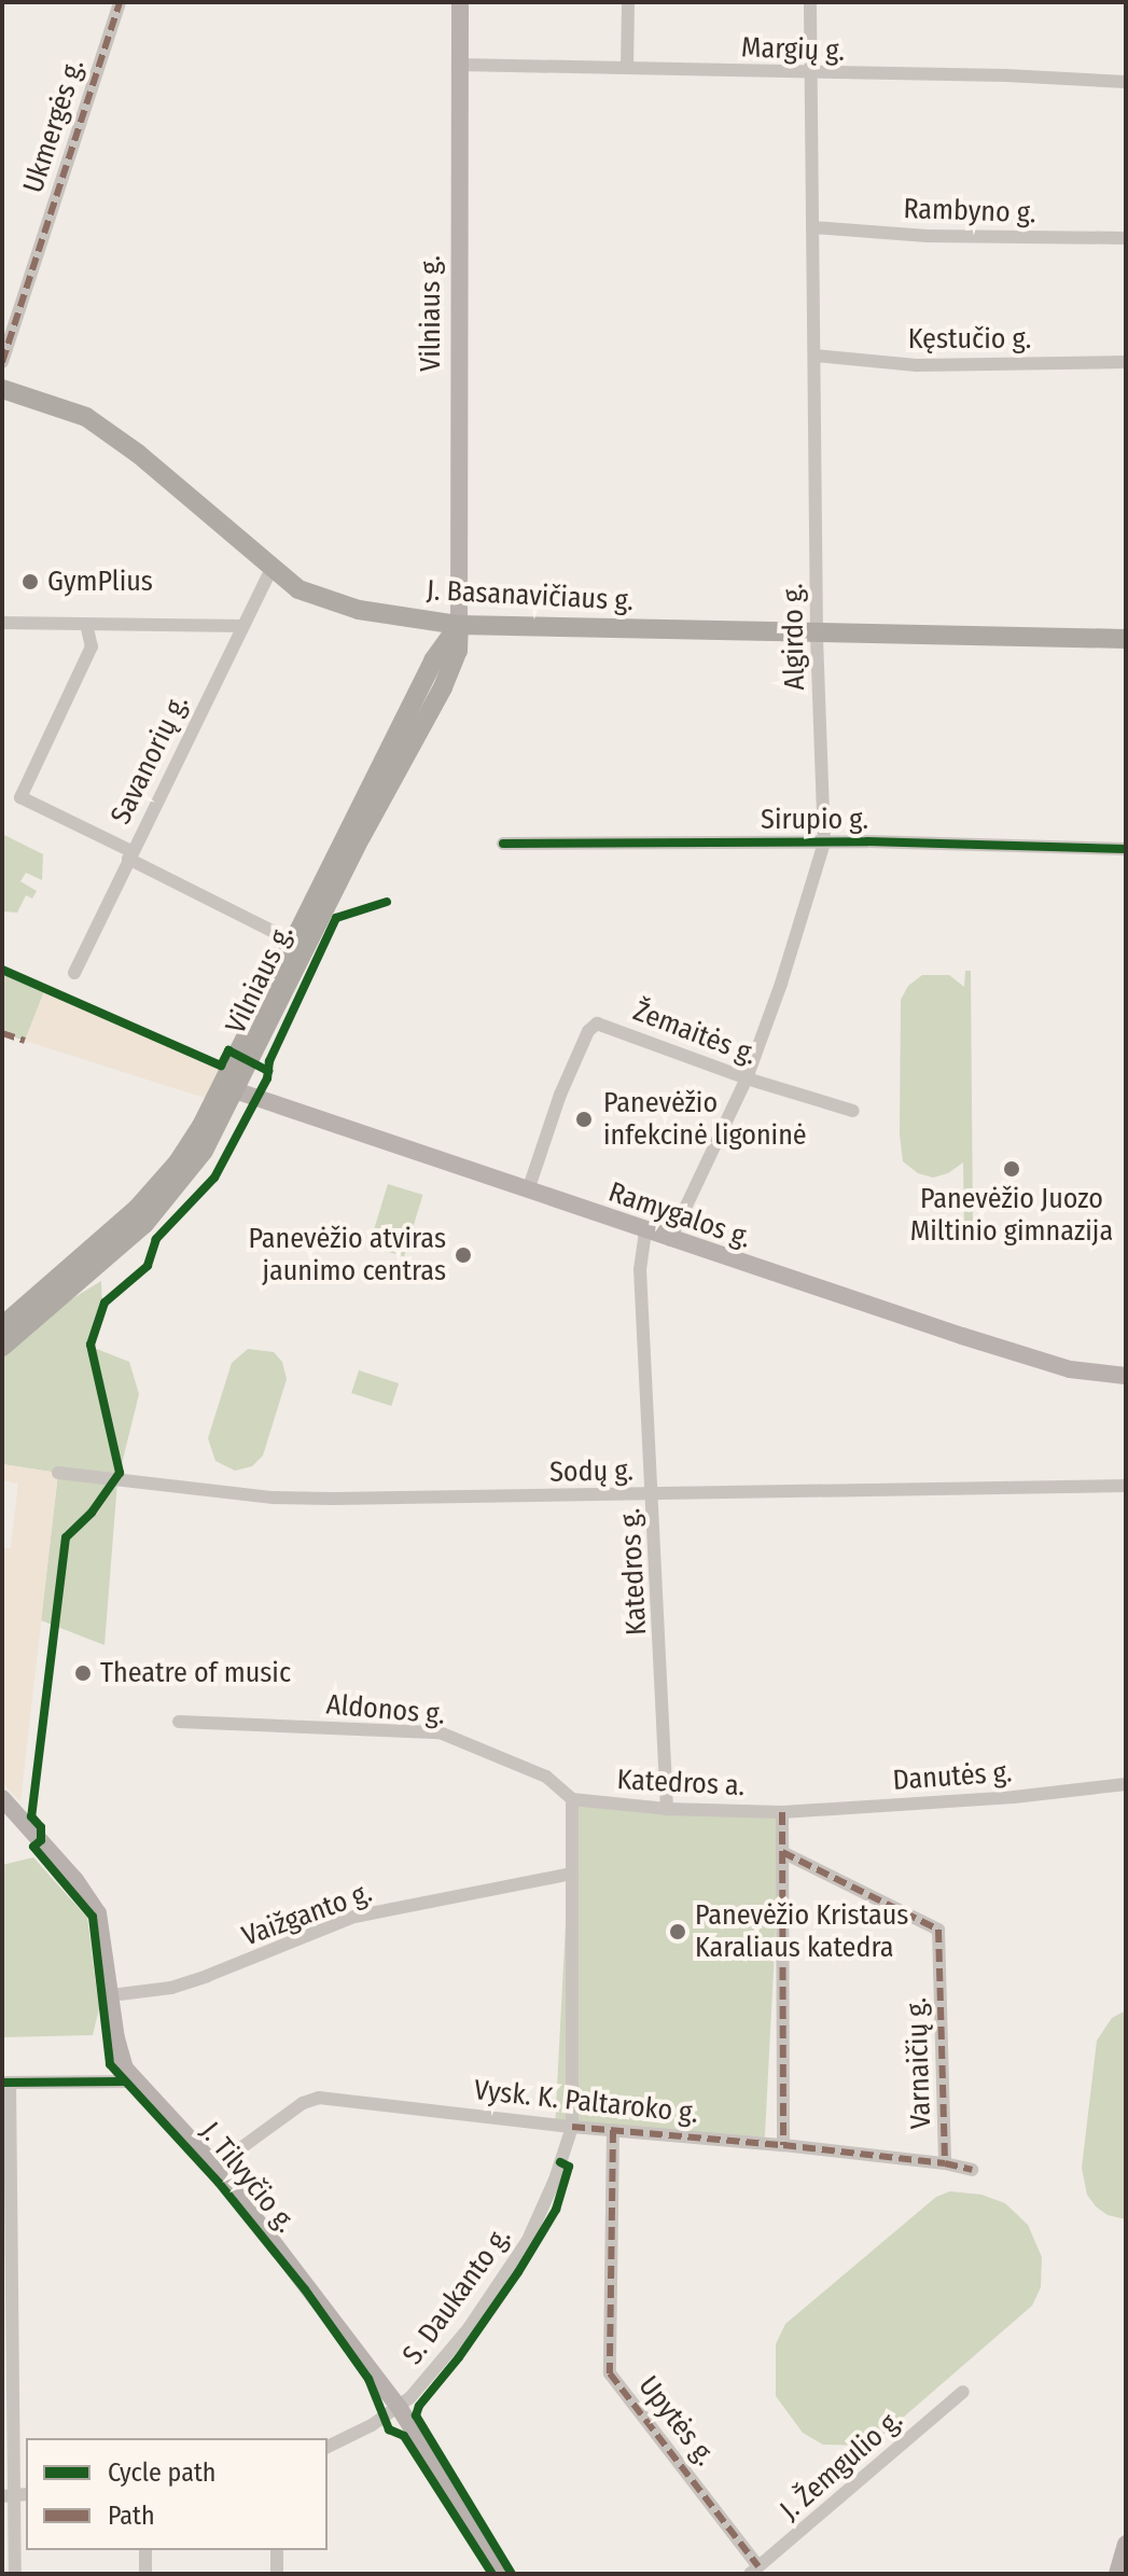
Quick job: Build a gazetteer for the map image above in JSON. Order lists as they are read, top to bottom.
{
  "streets": {
    "highway": ["Vilniaus g.", "J. Basanavičiaus g."],
    "main road": ["Ramygalos g.", "J. Tilvyčio g."],
    "street": [
      "Margių g.",
      "Ukmergės g.",
      "Rambyno g.",
      "Kęstučio g.",
      "Algirdo g.",
      "Savanorių g.",
      "Sirupio g.",
      "Žemaitės g.",
      "Sodų g.",
      "Katedros g.",
      "Aldonos g.",
      "Danutės g.",
      "Katedros a.",
      "Vaižganto g.",
      "Varnaičių g.",
      "Vysk. K. Paltaroko g.",
      "S. Daukanto g.",
      "Upytės g.",
      "J. Žemgulio g."
    ]
  },
  "crossings": [
    ["Margių g.", "Vilniaus g."],
    ["Margių g.", "Algirdo g."],
    ["Rambyno g.", "Algirdo g."],
    ["Vilniaus g.", "J. Basanavičiaus g."],
    ["Vilniaus g.", "Ramygalos g."],
    ["Kęstučio g.", "Algirdo g."],
    ["J. Basanavičiaus g.", "Algirdo g."],
    ["J. Basanavičiaus g.", "Savanorių g."],
    ["Algirdo g.", "Sirupio g."],
    ["Algirdo g.", "Žemaitės g."],
    ["Algirdo g.", "Ramygalos g."],
    ["Žemaitės g.", "Ramygalos g."],
    ["Ramygalos g.", "Katedros g."],
    ["Sodų g.", "Katedros g."],
    ["Katedros g.", "Katedros a."],
    ["Aldonos g.", "Katedros a."],
    ["Danutės g.", "Katedros a."],
    ["Katedros a.", "Varnaičių g."],
    ["Katedros a.", "Vysk. K. Paltaroko g."],
    ["Vaižganto g.", "J. Tilvyčio g."],
    ["Varnaičių g.", "Vysk. K. Paltaroko g."],
    ["Vysk. K. Paltaroko g.", "J. Tilvyčio g."],
    ["Vysk. K. Paltaroko g.", "S. Daukanto g."],
    ["Vysk. K. Paltaroko g.", "Upytės g."],
    ["J. Tilvyčio g.", "S. Daukanto g."],
    ["Upytės g.", "J. Žemgulio g."]
  ],
  "places": [
    "GymPlius",
    "Panevėžio infekcinė ligoninė",
    "Panevėžio Juozo Miltinio gimnazija",
    "Panevėžio atviras jaunimo centras",
    "Theatre of music",
    "Panevėžio Kristaus Karaliaus katedra"
  ],
  "legend": ["Cycle path", "Path"]
}
